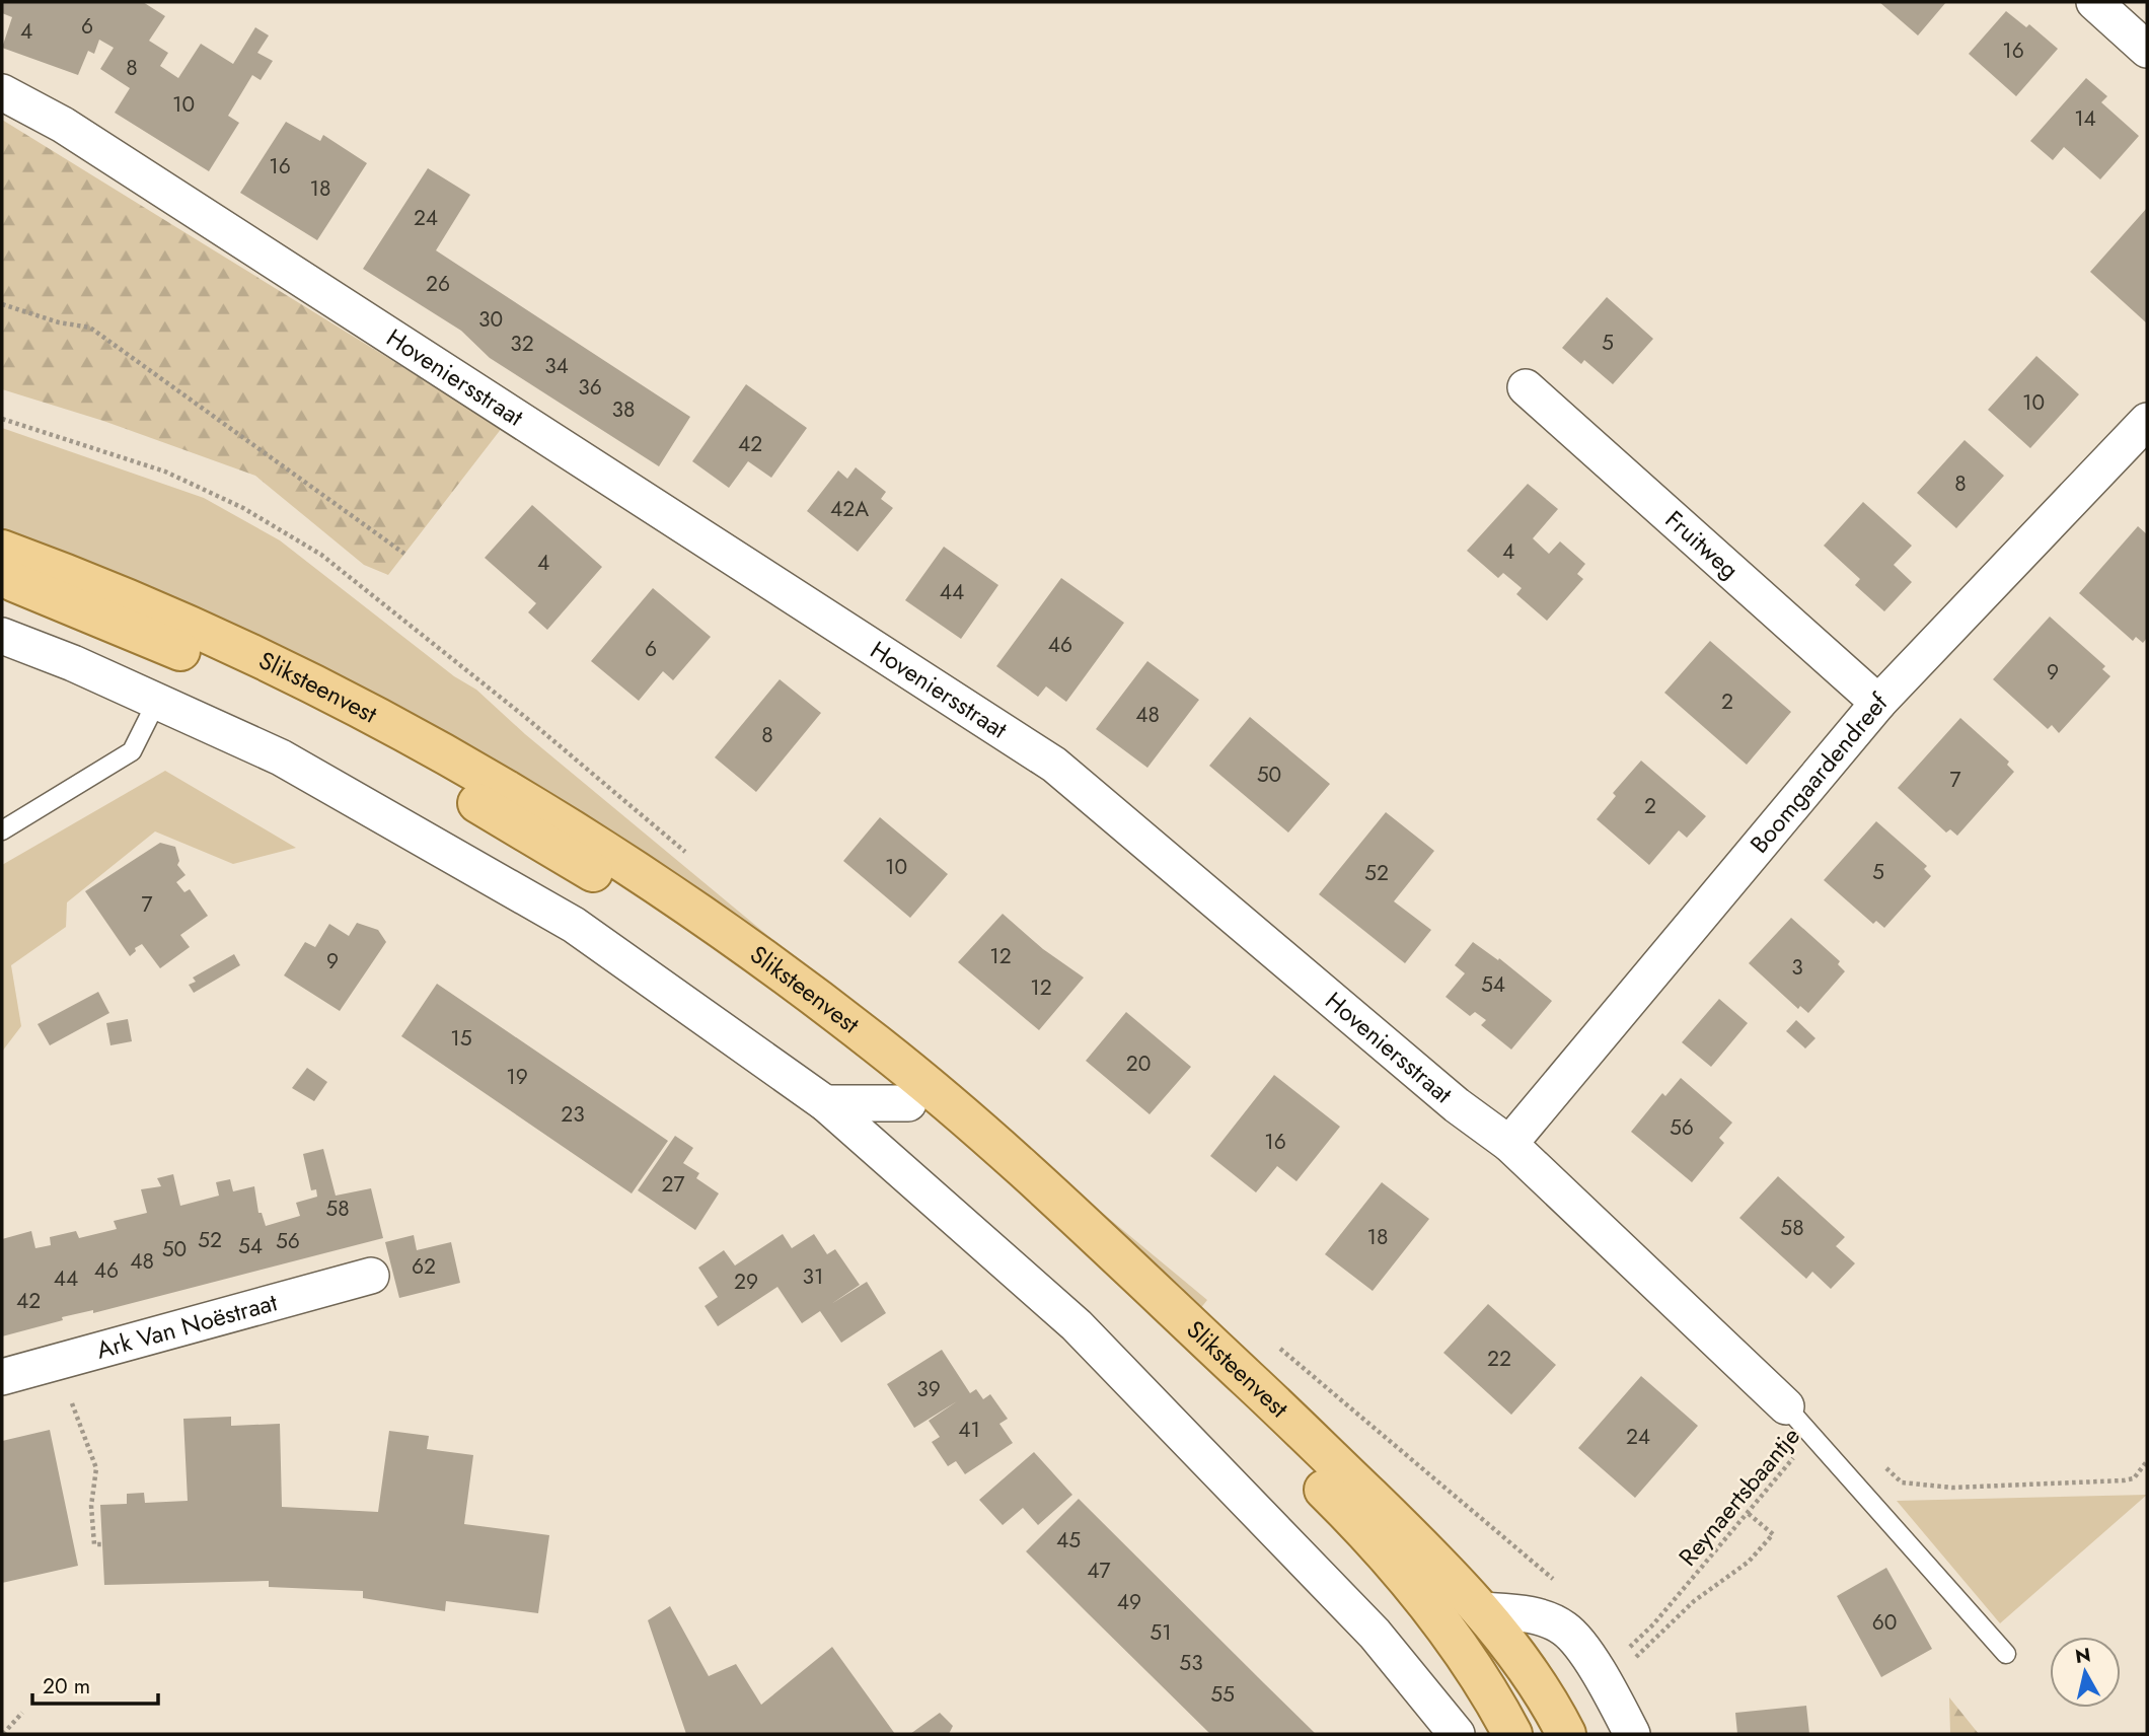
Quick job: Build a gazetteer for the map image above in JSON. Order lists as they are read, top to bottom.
{
  "streets": {
    "main road": ["Sliksteenvest"],
    "street": [
      "Hoveniersstraat",
      "Fruitweg",
      "Boomgaardendreef",
      "Ark Van Noëstraat"
    ],
    "path": ["Reynaertsbaantje"]
  },
  "crossings": [
    ["Hoveniersstraat", "Boomgaardendreef"],
    ["Fruitweg", "Boomgaardendreef"]
  ],
  "house_numbers": [
    "6",
    "4",
    "16",
    "8",
    "10",
    "14",
    "16",
    "18",
    "24",
    "26",
    "30",
    "5",
    "32",
    "34",
    "36",
    "10",
    "38",
    "42",
    "8",
    "42A",
    "4",
    "4",
    "44",
    "46",
    "6",
    "9",
    "2",
    "48",
    "8",
    "50",
    "7",
    "2",
    "10",
    "5",
    "52",
    "7",
    "12",
    "9",
    "3",
    "54",
    "12",
    "15",
    "20",
    "19",
    "23",
    "56",
    "16",
    "27",
    "58",
    "58",
    "18",
    "52",
    "56",
    "54",
    "50",
    "48",
    "62",
    "46",
    "31",
    "44",
    "29",
    "42",
    "22",
    "39",
    "41",
    "24",
    "45",
    "47",
    "49",
    "60",
    "51",
    "53",
    "55"
  ],
  "scale_bar": "20 m",
  "north": "top"
}
